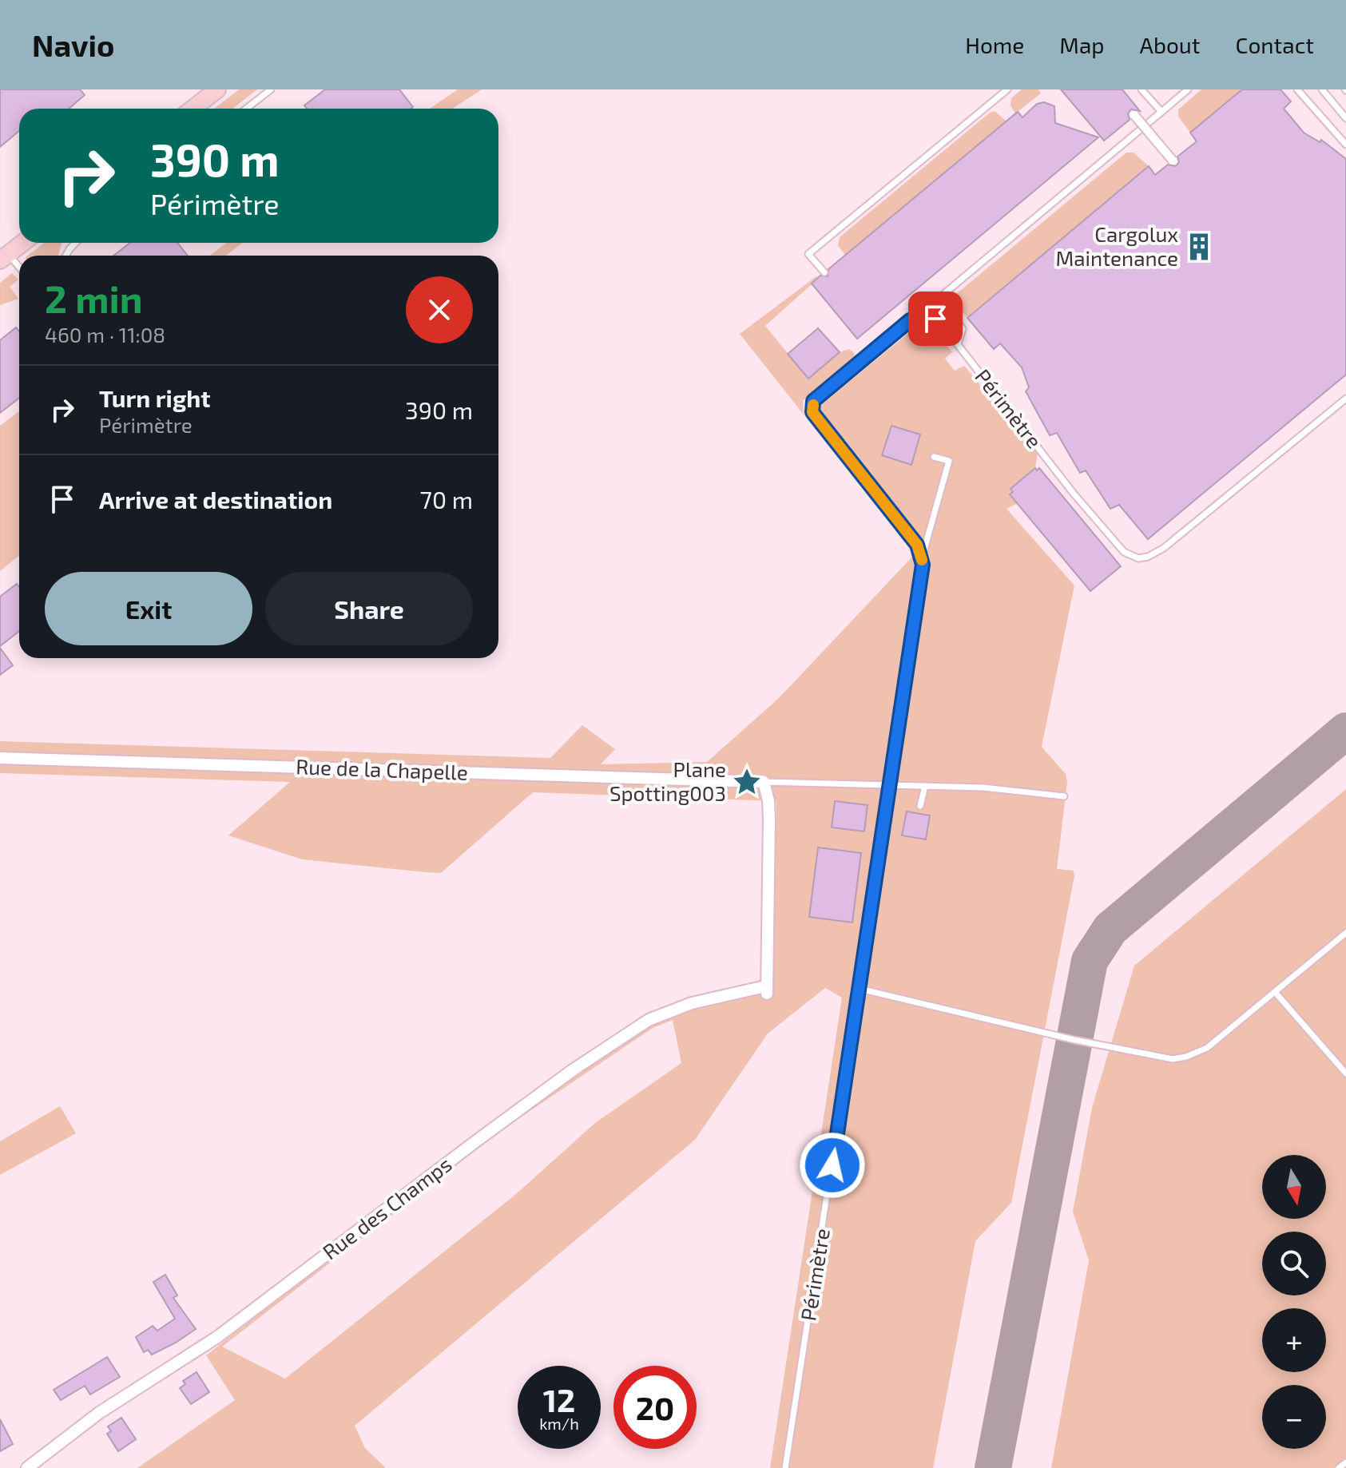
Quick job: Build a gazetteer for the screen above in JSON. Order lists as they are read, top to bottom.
{
  "streets": {
    "street": ["Rue de la Chapelle", "Rue des Champs"],
    "lane": ["Périmètre"]
  },
  "crossings": [
    ["Rue de la Chapelle", "Rue des Champs"]
  ],
  "places": {
    "building": ["Cargolux Maintenance"],
    "place": ["Plane Spotting003"]
  },
  "north": "bottom",
  "page": {
    "header": "Navio",
    "nav": [
      "Home",
      "Map",
      "About",
      "Contact"
    ],
    "turn": ["390 m", "Périmètre"],
    "heading": ["2 min", "460 m · 11:08"],
    "list": [
      {
        "name": "Turn right",
        "note": "Périmètre",
        "value": "390 m"
      },
      {
        "name": "Arrive at destination",
        "value": "70 m"
      }
    ],
    "buttons": ["Exit", "Share"],
    "map_buttons": ["+", "−"],
    "speed": "12 km/h",
    "limit": "20"
  }
}
